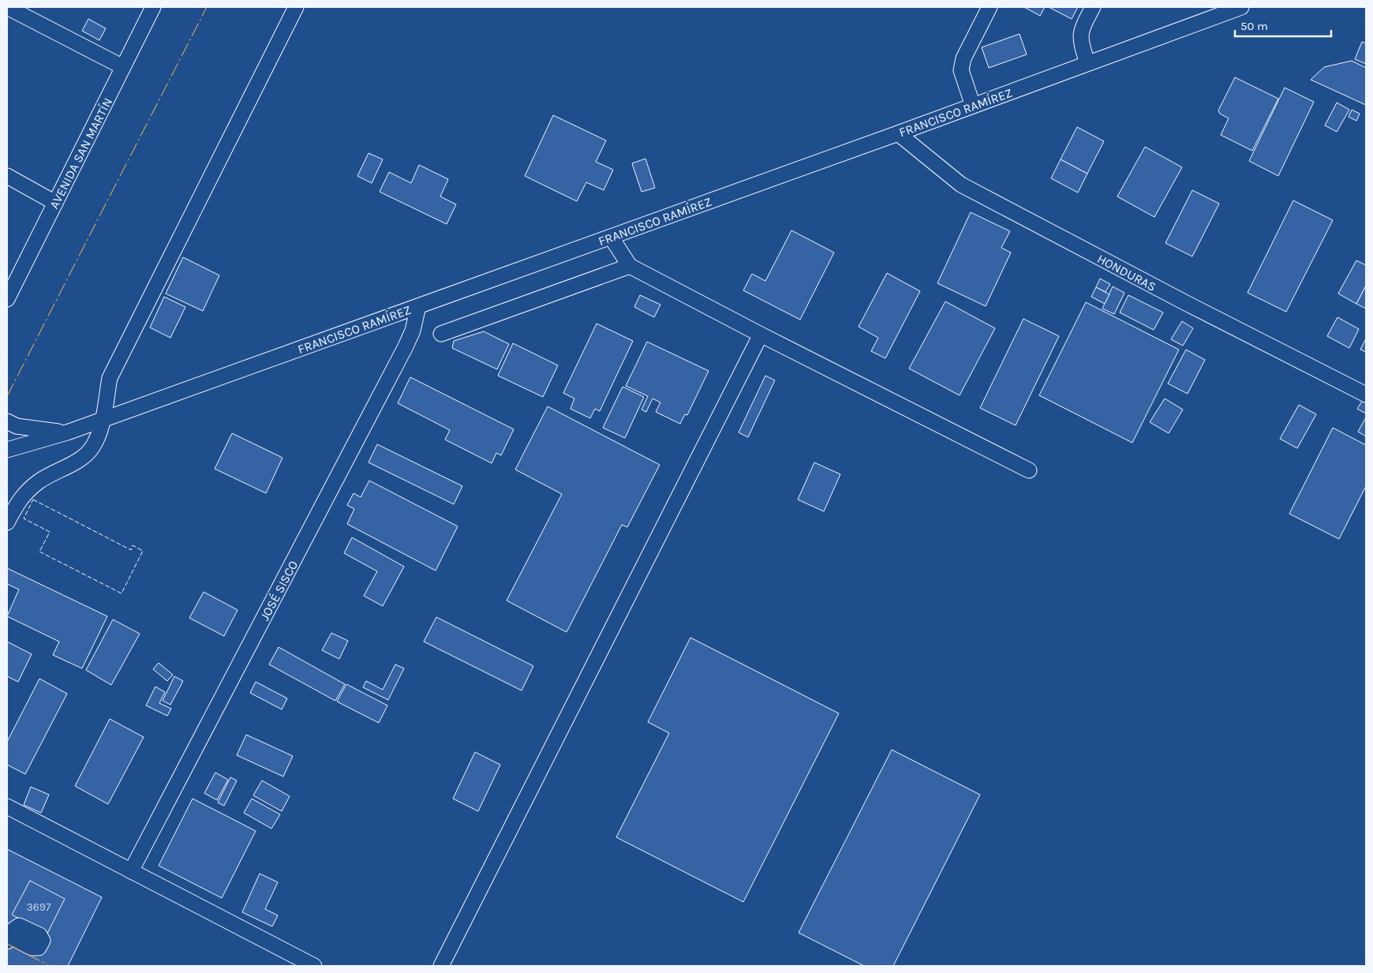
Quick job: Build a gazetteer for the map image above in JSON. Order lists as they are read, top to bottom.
{
  "streets": {
    "street": [
      "FRANCISCO RAMÍREZ",
      "AVENIDA SAN MARTÍN",
      "HONDURAS",
      "JOSÉ SISCO"
    ]
  },
  "crossings": [
    ["FRANCISCO RAMÍREZ", "HONDURAS"],
    ["FRANCISCO RAMÍREZ", "JOSÉ SISCO"]
  ],
  "house_numbers": ["3697"],
  "scale_bar": "50 m"
}
